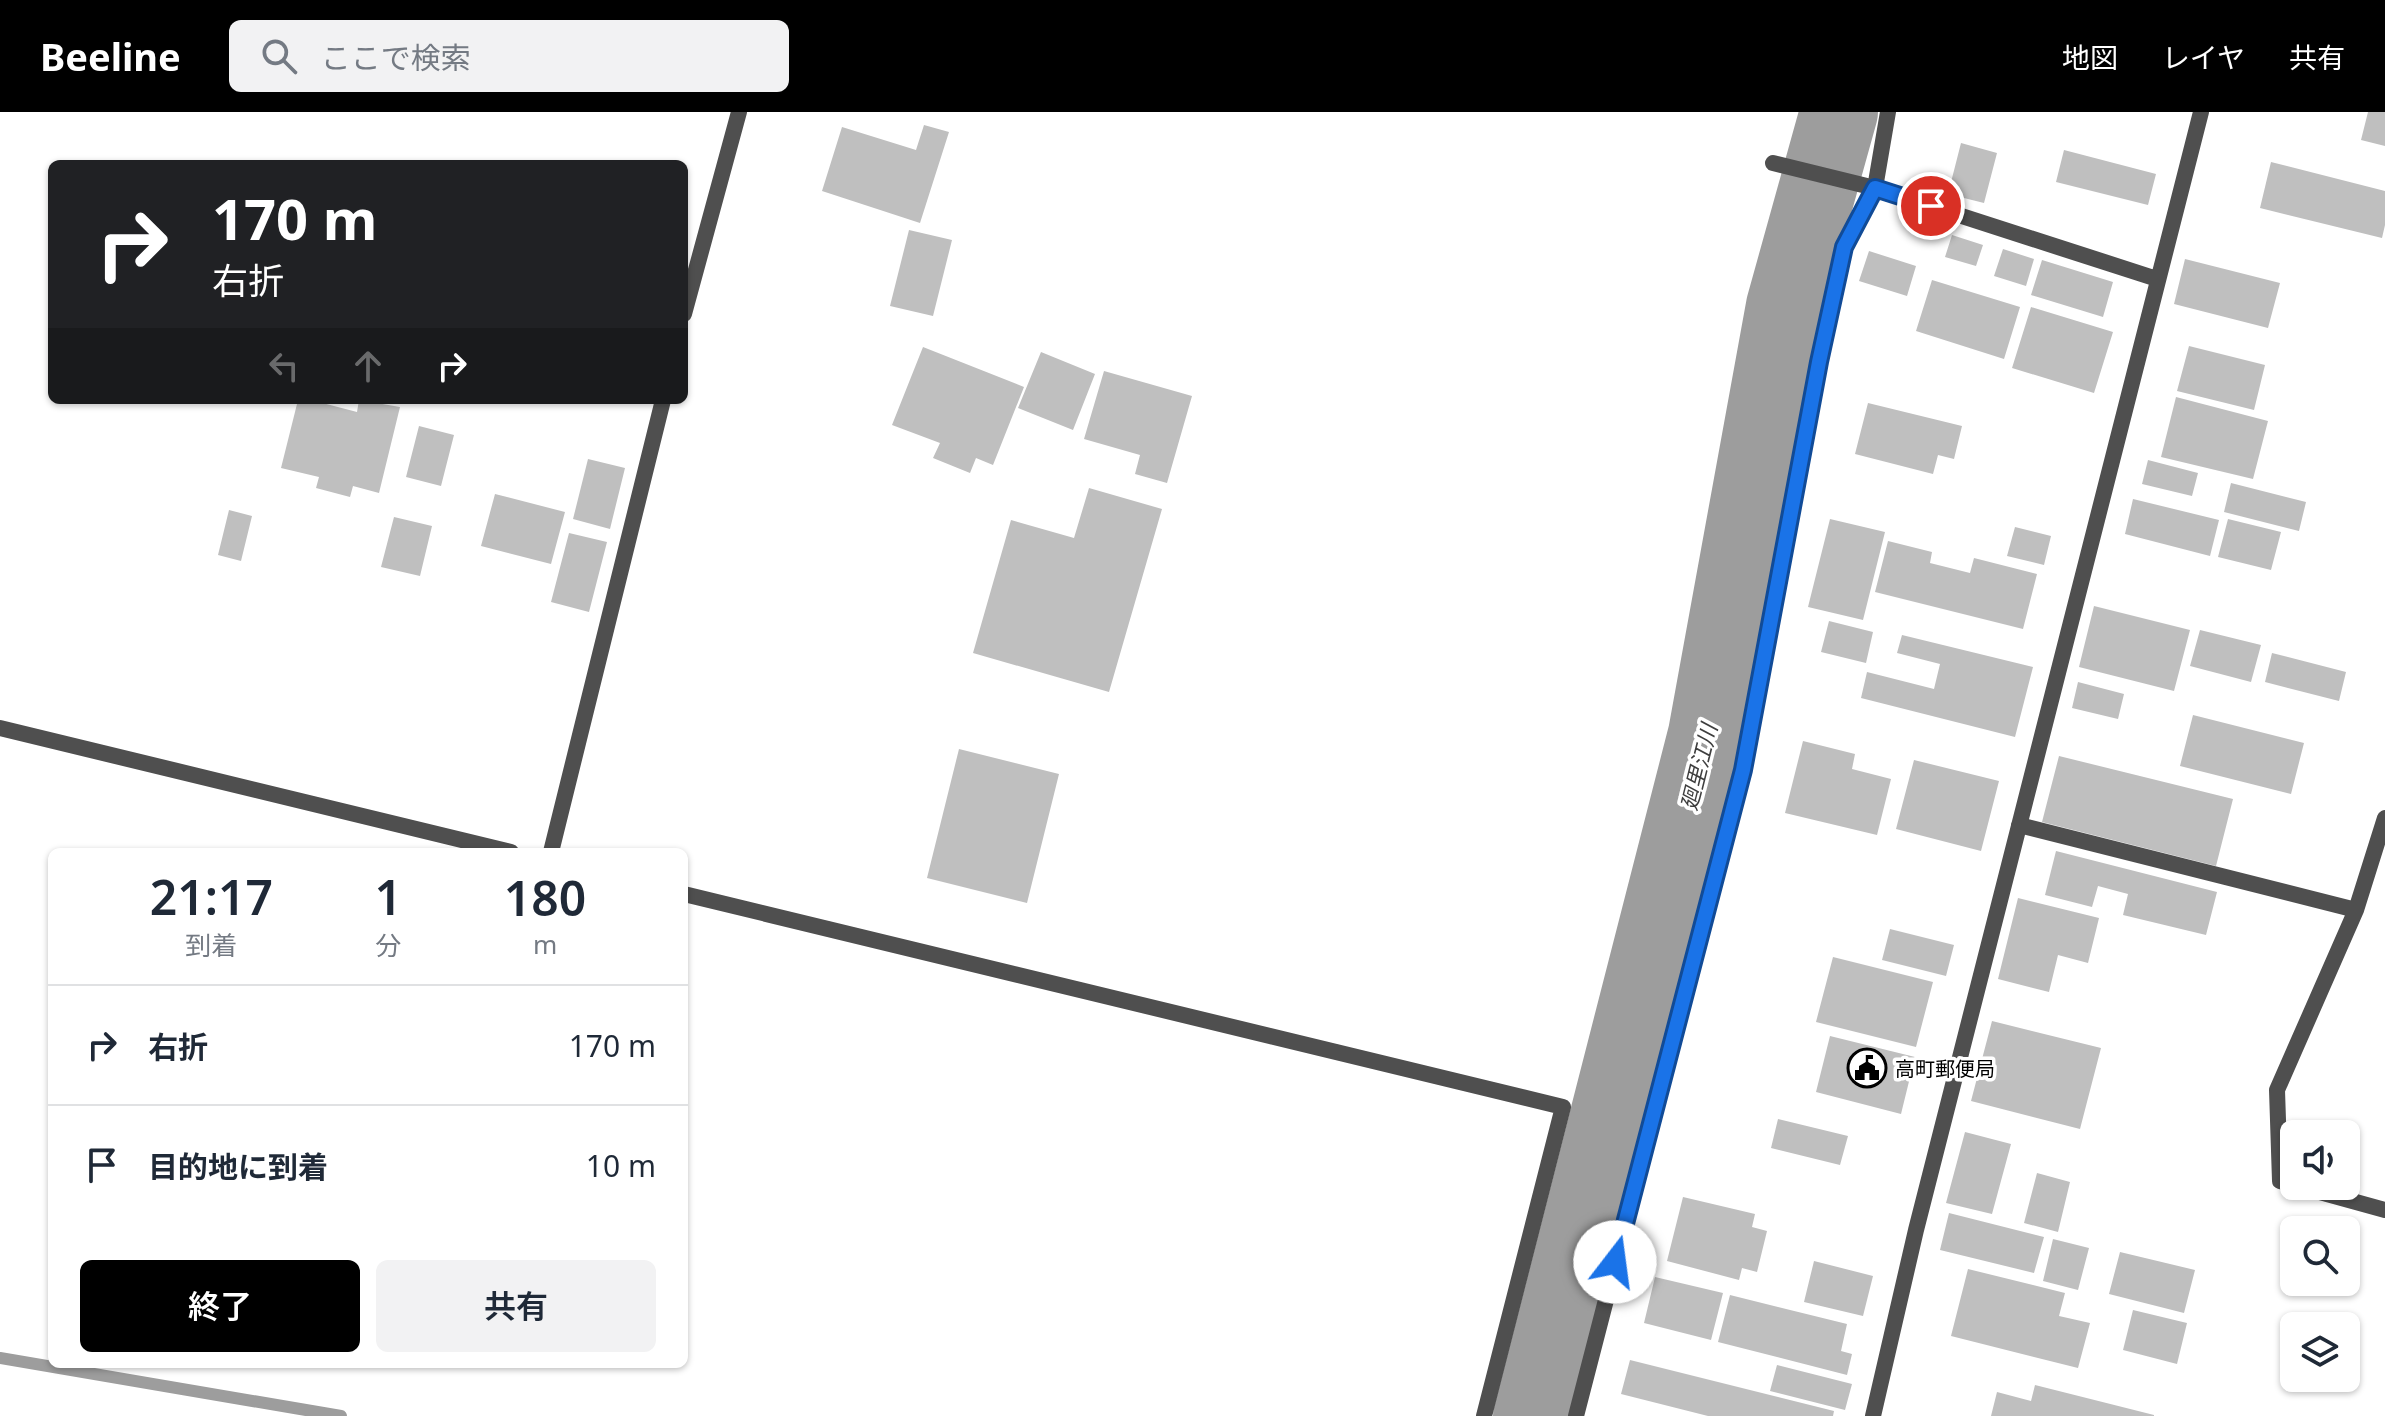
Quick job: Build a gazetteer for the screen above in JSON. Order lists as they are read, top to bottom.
{
  "water": ["廻里江川"],
  "places": {
    "public building": ["高町郵便局"]
  },
  "page": {
    "header": "Beeline",
    "search": "ここで検索",
    "nav": ["地図", "レイヤ", "共有"],
    "turn": ["170 m", "右折"],
    "eta": [
      "21:17",
      "到着",
      "1",
      "分",
      "180",
      "m"
    ],
    "list": [
      {
        "name": "右折",
        "value": "170 m"
      },
      {
        "name": "目的地に到着",
        "value": "10 m"
      }
    ],
    "buttons": ["終了", "共有"]
  }
}
